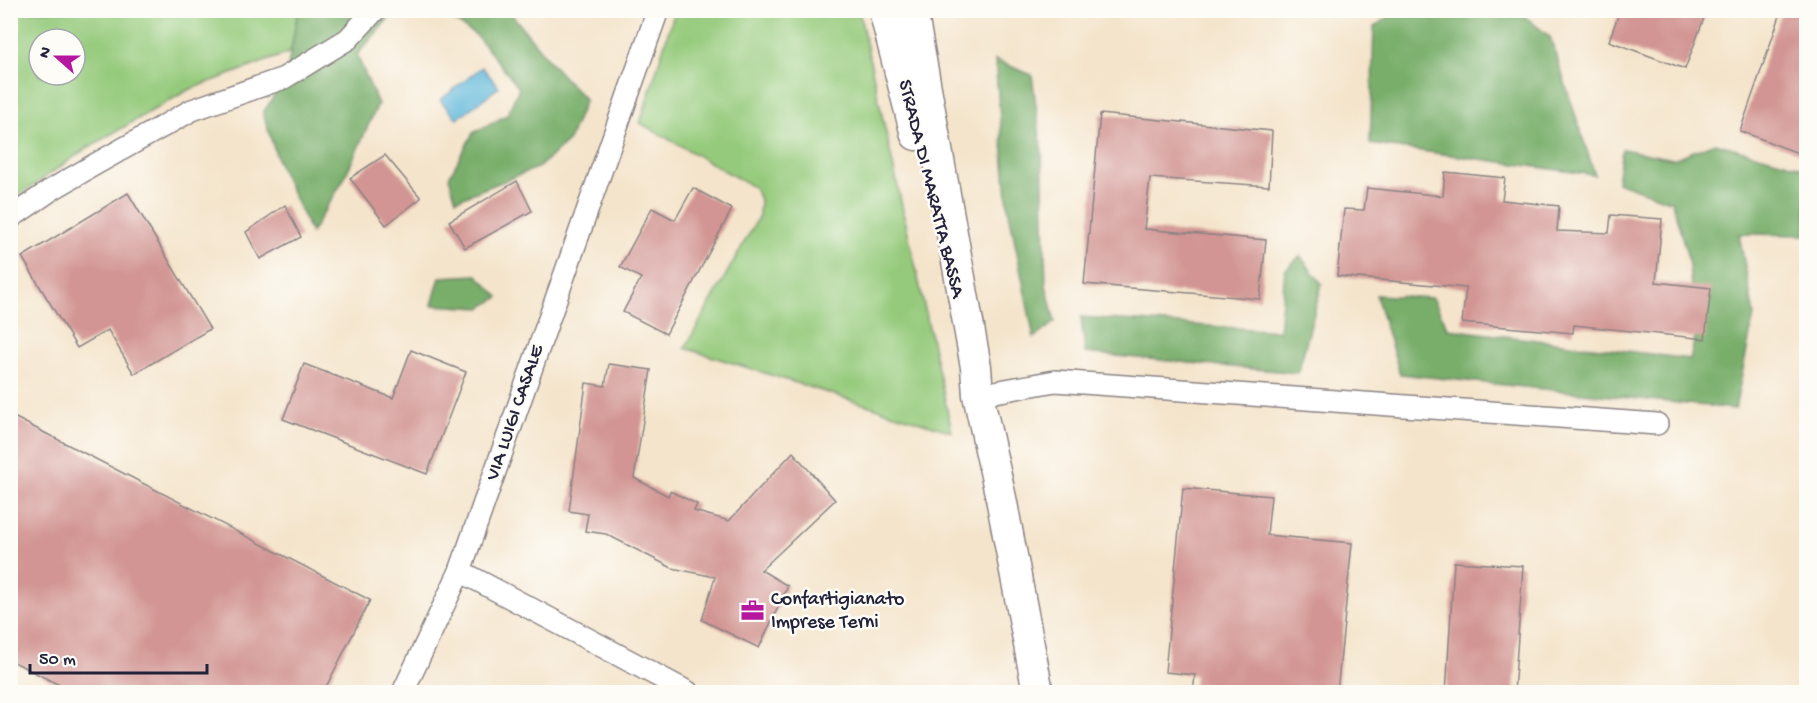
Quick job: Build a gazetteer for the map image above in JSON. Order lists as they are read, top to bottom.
{
  "streets": {
    "main road": ["STRADA DI MARATTA BASSA"],
    "street": ["VIA LUIGI CASALE"]
  },
  "places": {
    "office": ["Confartigianato Imprese Terni"]
  },
  "scale_bar": "50 m",
  "north": "left"
}
